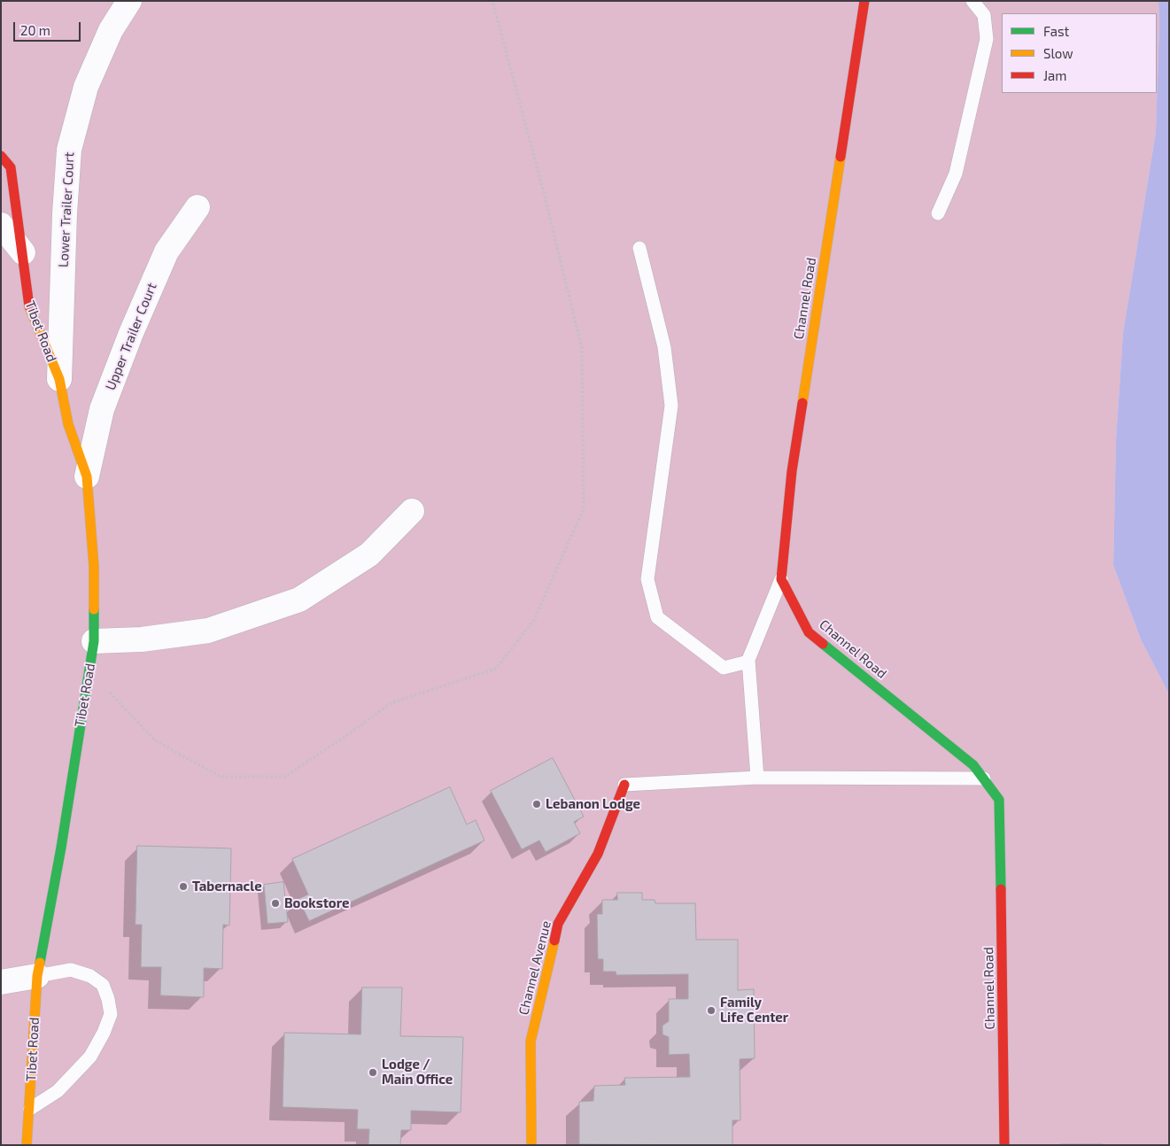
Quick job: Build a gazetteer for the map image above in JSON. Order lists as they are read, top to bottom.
{
  "streets": {
    "street": [
      "Lower Trailer Court",
      "Channel Road",
      "Tibet Road",
      "Upper Trailer Court",
      "Channel Avenue"
    ]
  },
  "crossings": [
    ["Lower Trailer Court", "Tibet Road"],
    ["Tibet Road", "Upper Trailer Court"]
  ],
  "places": [
    "Lebanon Lodge",
    "Tabernacle",
    "Bookstore",
    "Family Life Center",
    "Lodge / Main Office"
  ],
  "legend": ["Fast", "Slow", "Jam"],
  "scale_bar": "20 m"
}
